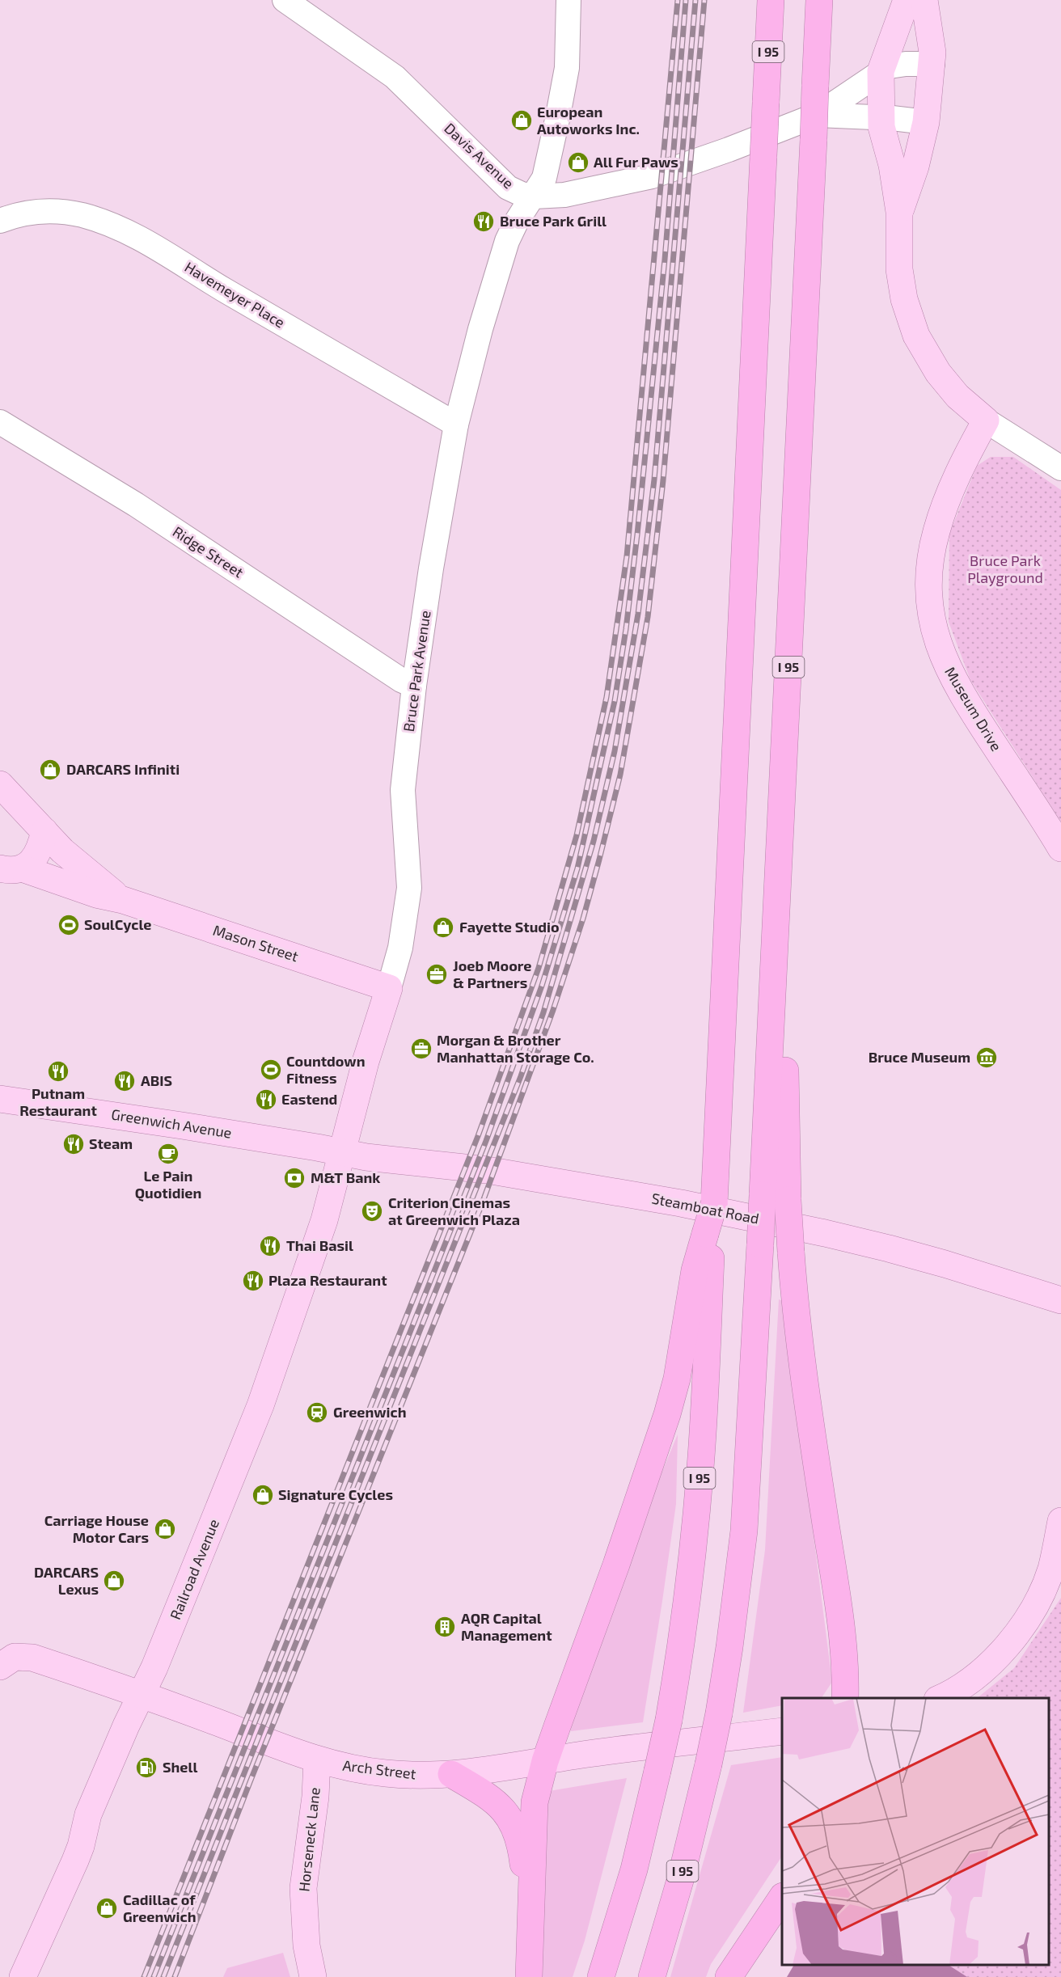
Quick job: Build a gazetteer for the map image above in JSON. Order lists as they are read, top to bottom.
{
  "streets": {
    "highway": ["I 95"],
    "main road": [
      "Bruce Park Avenue",
      "Museum Drive",
      "Mason Street",
      "Greenwich Avenue",
      "Steamboat Road",
      "Railroad Avenue",
      "Arch Street",
      "Horseneck Lane"
    ],
    "street": ["Davis Avenue", "Havemeyer Place", "Ridge Street"]
  },
  "crossings": [
    ["I 95", "Davis Avenue"],
    ["Davis Avenue", "Bruce Park Avenue"],
    ["Havemeyer Place", "Bruce Park Avenue"],
    ["Ridge Street", "Bruce Park Avenue"],
    ["Bruce Park Avenue", "Mason Street"],
    ["Bruce Park Avenue", "Greenwich Avenue"],
    ["Bruce Park Avenue", "Steamboat Road"],
    ["Bruce Park Avenue", "Railroad Avenue"],
    ["Greenwich Avenue", "Steamboat Road"],
    ["Greenwich Avenue", "Railroad Avenue"],
    ["Steamboat Road", "Railroad Avenue"],
    ["Railroad Avenue", "Arch Street"],
    ["Arch Street", "Horseneck Lane"]
  ],
  "parks": ["Bruce Park Playground"],
  "places": {
    "shop": [
      "European Autoworks Inc.",
      "All Fur Paws",
      "DARCARS Infiniti",
      "Fayette Studio",
      "Signature Cycles",
      "Carriage House Motor Cars",
      "DARCARS Lexus",
      "Cadillac of Greenwich"
    ],
    "restaurant": [
      "Bruce Park Grill",
      "Putnam Restaurant",
      "ABIS",
      "Eastend",
      "Steam",
      "Thai Basil",
      "Plaza Restaurant"
    ],
    "sports": ["SoulCycle", "Countdown Fitness"],
    "office": ["Joeb Moore & Partners", "Morgan & Brother Manhattan Storage Co."],
    "museum": ["Bruce Museum"],
    "cafe": ["Le Pain Quotidien"],
    "bank": ["M&T Bank"],
    "theatre": ["Criterion Cinemas at Greenwich Plaza"],
    "station": ["Greenwich"],
    "building": ["AQR Capital Management"],
    "fuel station": ["Shell"]
  }
}
